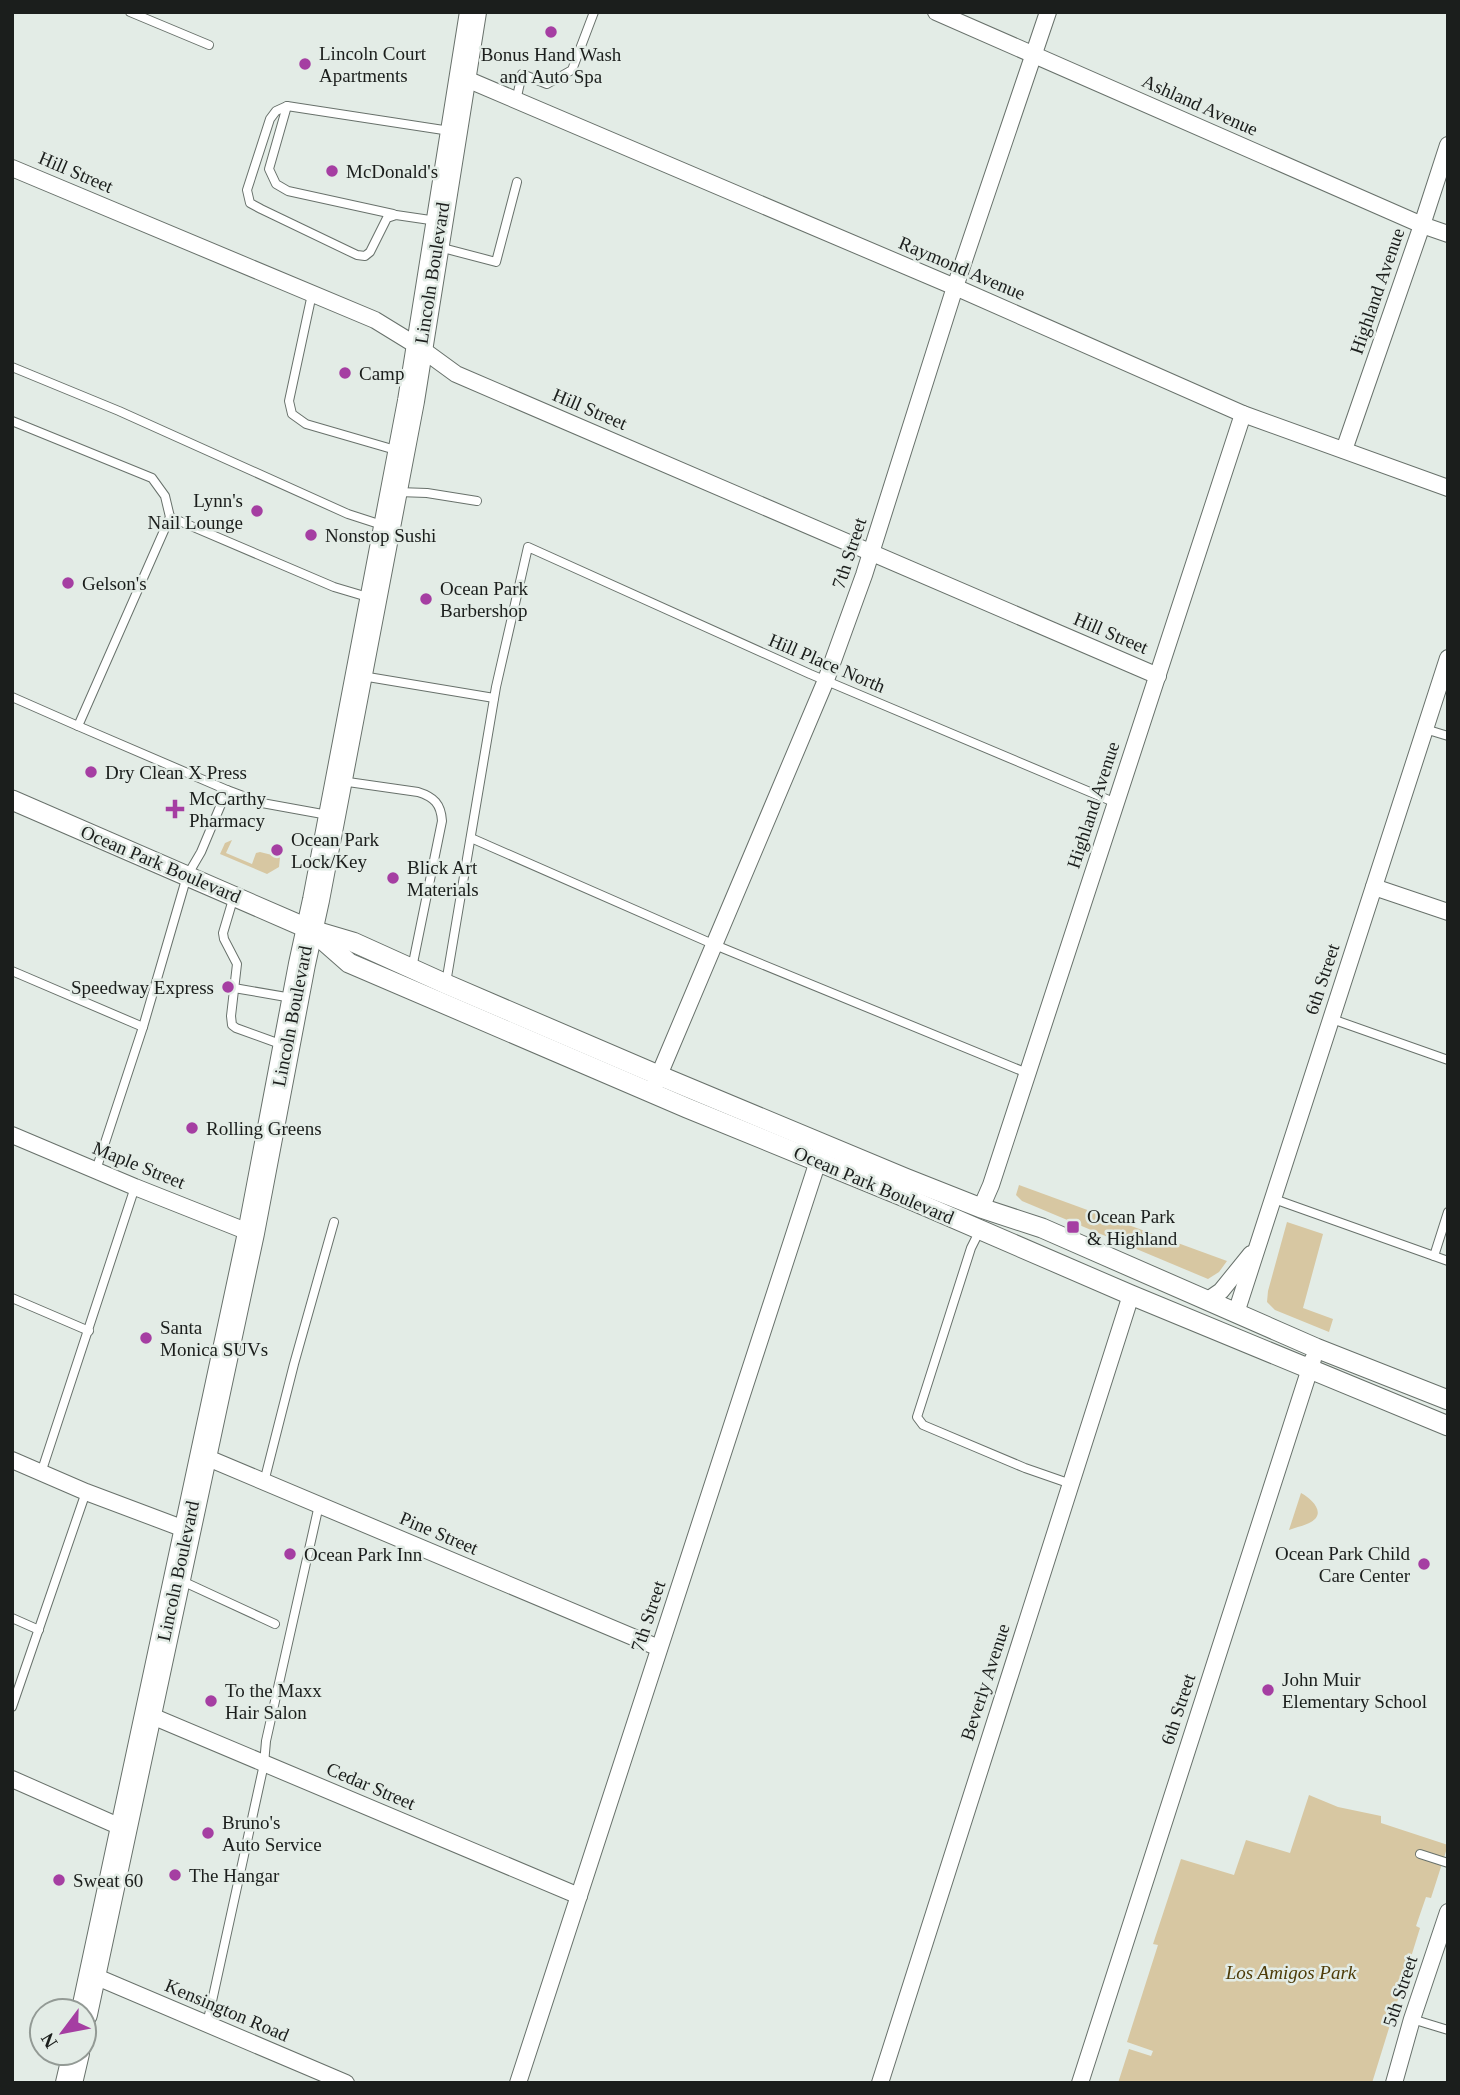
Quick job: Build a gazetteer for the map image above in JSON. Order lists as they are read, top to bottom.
{
  "streets": {
    "highway": ["Lincoln Boulevard"],
    "street": [
      "Ashland Avenue",
      "Hill Street",
      "Raymond Avenue",
      "Highland Avenue",
      "7th Street",
      "Ocean Park Boulevard",
      "6th Street",
      "Maple Street",
      "Pine Street",
      "Beverly Avenue",
      "Cedar Street",
      "5th Street",
      "Kensington Road"
    ],
    "lane": ["Hill Place North"]
  },
  "crossings": [
    ["Ashland Avenue", "Highland Avenue"],
    ["Ashland Avenue", "7th Street"],
    ["Hill Street", "Lincoln Boulevard"],
    ["Hill Street", "Highland Avenue"],
    ["Hill Street", "7th Street"],
    ["Raymond Avenue", "Lincoln Boulevard"],
    ["Raymond Avenue", "Highland Avenue"],
    ["Raymond Avenue", "7th Street"],
    ["Lincoln Boulevard", "Ocean Park Boulevard"],
    ["Lincoln Boulevard", "Maple Street"],
    ["Lincoln Boulevard", "Pine Street"],
    ["Lincoln Boulevard", "Cedar Street"],
    ["Lincoln Boulevard", "Kensington Road"],
    ["Highland Avenue", "Hill Place North"],
    ["Highland Avenue", "Ocean Park Boulevard"],
    ["7th Street", "Hill Place North"],
    ["7th Street", "Ocean Park Boulevard"],
    ["7th Street", "Pine Street"],
    ["7th Street", "Cedar Street"],
    ["Ocean Park Boulevard", "6th Street"],
    ["Ocean Park Boulevard", "Beverly Avenue"]
  ],
  "parks": ["Los Amigos Park"],
  "places": {
    "other": [
      "Bonus Hand Wash and Auto Spa",
      "Lincoln Court Apartments",
      "McDonald's",
      "Camp",
      "Lynn's Nail Lounge",
      "Nonstop Sushi",
      "Gelson's",
      "Ocean Park Barbershop",
      "Dry Clean X Press",
      "Ocean Park Lock/Key",
      "Blick Art Materials",
      "Speedway Express",
      "Rolling Greens",
      "Santa Monica SUVs",
      "Ocean Park Inn",
      "Ocean Park Child Care Center",
      "John Muir Elementary School",
      "To the Maxx Hair Salon",
      "Bruno's Auto Service",
      "The Hangar",
      "Sweat 60"
    ],
    "health": ["McCarthy Pharmacy"],
    "transit": ["Ocean Park & Highland"]
  },
  "north": "bottom left"
}
